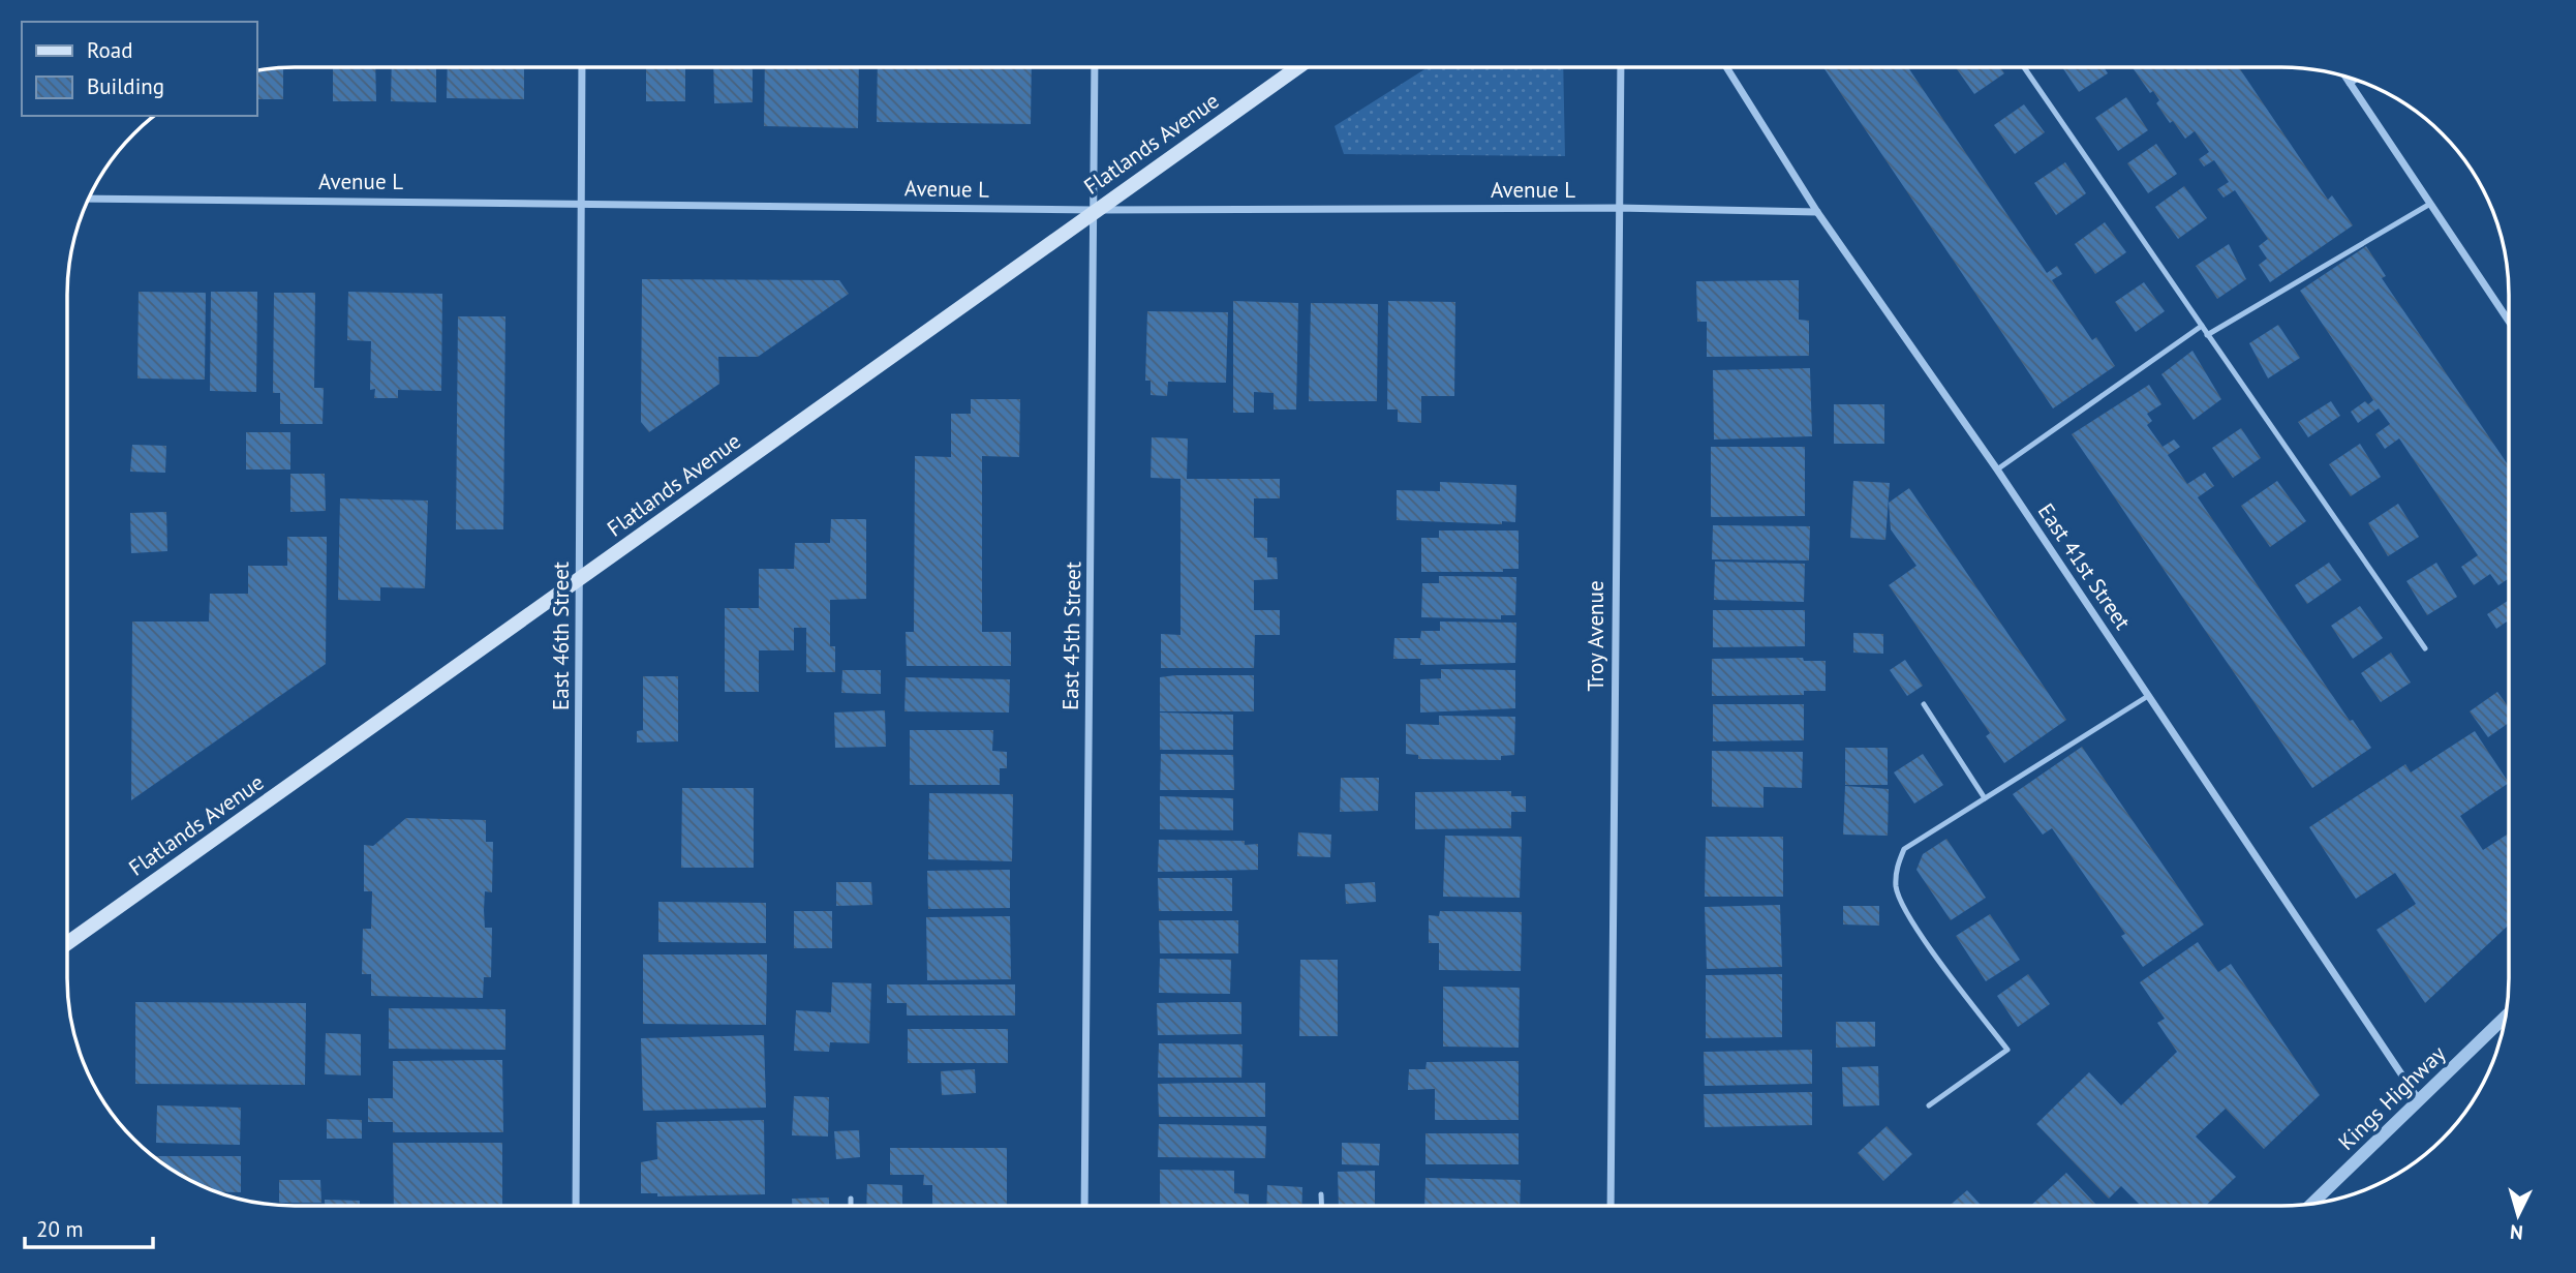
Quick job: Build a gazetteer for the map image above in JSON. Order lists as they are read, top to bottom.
{
  "streets": {
    "main road": ["Flatlands Avenue"],
    "street": [
      "Avenue L",
      "East 41st Street",
      "East 46th Street",
      "East 45th Street",
      "Troy Avenue",
      "Kings Highway"
    ]
  },
  "crossings": [
    ["Flatlands Avenue", "Avenue L"],
    ["Flatlands Avenue", "East 46th Street"],
    ["Flatlands Avenue", "East 45th Street"],
    ["Avenue L", "East 41st Street"],
    ["Avenue L", "East 46th Street"],
    ["Avenue L", "East 45th Street"],
    ["Avenue L", "Troy Avenue"],
    ["East 41st Street", "Kings Highway"]
  ],
  "legend": ["Road", "Building"],
  "scale_bar": "20 m",
  "north": "bottom"
}
